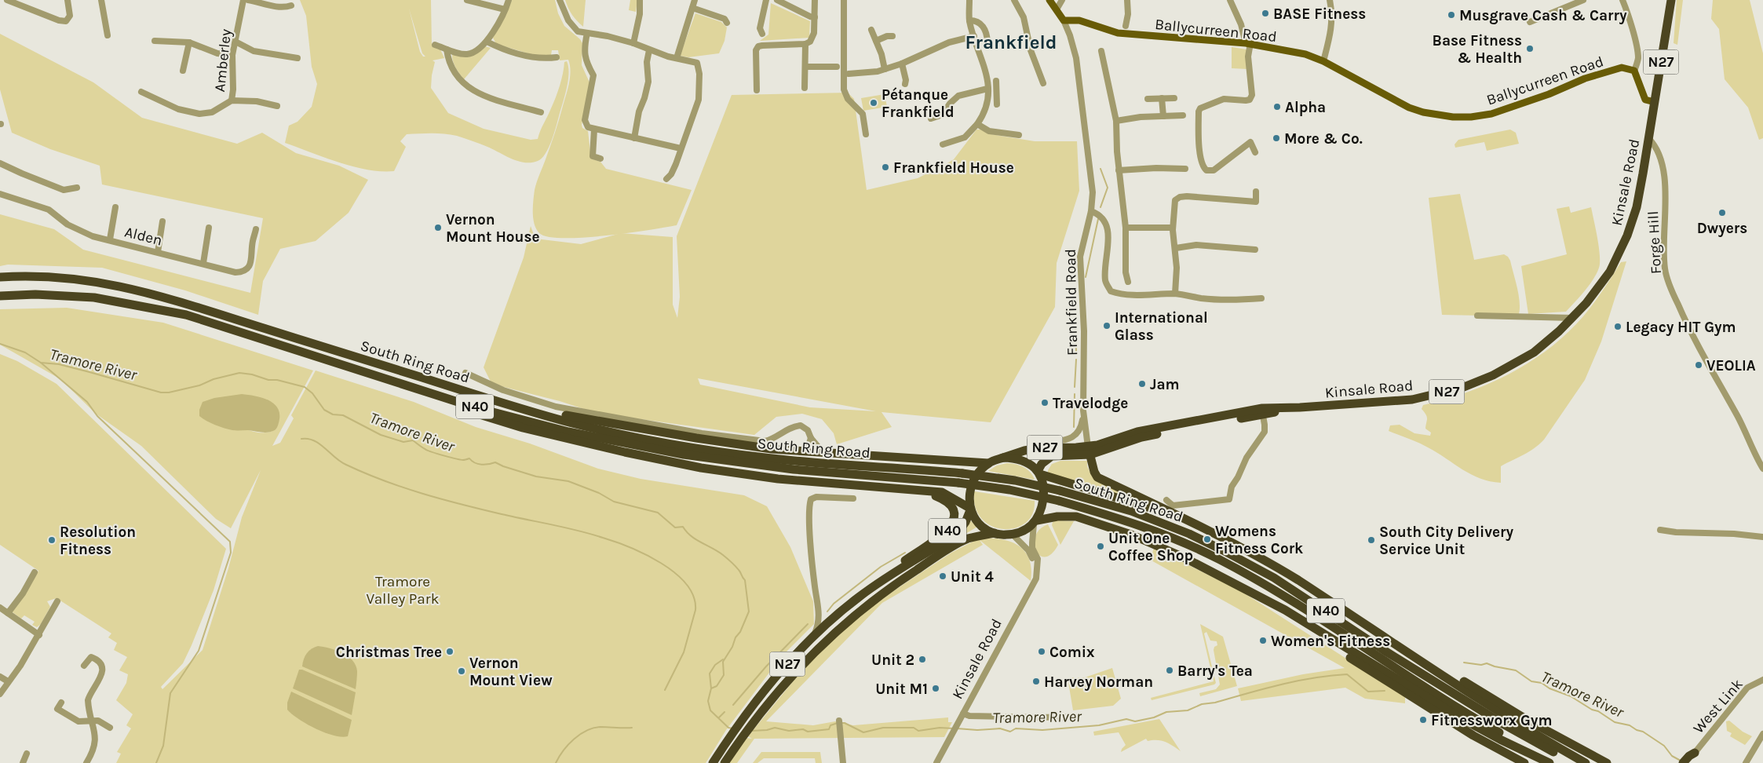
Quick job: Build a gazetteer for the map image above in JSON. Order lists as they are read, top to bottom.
{
  "streets": {
    "highway": [
      "N27",
      "Kinsale Road",
      "South Ring Road",
      "N40"
    ],
    "main road": ["Ballycurreen Road"],
    "street": [
      "Amberley",
      "Alden",
      "Forge Hill",
      "Frankfield Road",
      "West Link"
    ]
  },
  "crossings": [
    ["Ballycurreen Road", "Frankfield Road"],
    ["N27", "Kinsale Road"],
    ["N27", "N40"],
    ["Kinsale Road", "Forge Hill"],
    ["Kinsale Road", "Frankfield Road"]
  ],
  "districts": ["Frankfield"],
  "water": ["Tramore River"],
  "parks": ["Tramore Valley Park"],
  "places": [
    "BASE Fitness",
    "Musgrave Cash & Carry",
    "Base Fitness & Health",
    "Pétanque Frankfield",
    "Alpha",
    "More & Co.",
    "Frankfield House",
    "Dwyers",
    "Vernon Mount House",
    "International Glass",
    "Legacy HIT Gym",
    "VEOLIA",
    "Jam",
    "Travelodge",
    "Womens Fitness Cork",
    "Resolution Fitness",
    "South City Delivery Service Unit",
    "Unit One Coffee Shop",
    "Unit 4",
    "Women's Fitness",
    "Christmas Tree",
    "Comix",
    "Unit 2",
    "Barry's Tea",
    "Vernon Mount View",
    "Harvey Norman",
    "Unit M1",
    "Fitnessworx Gym"
  ]
}
